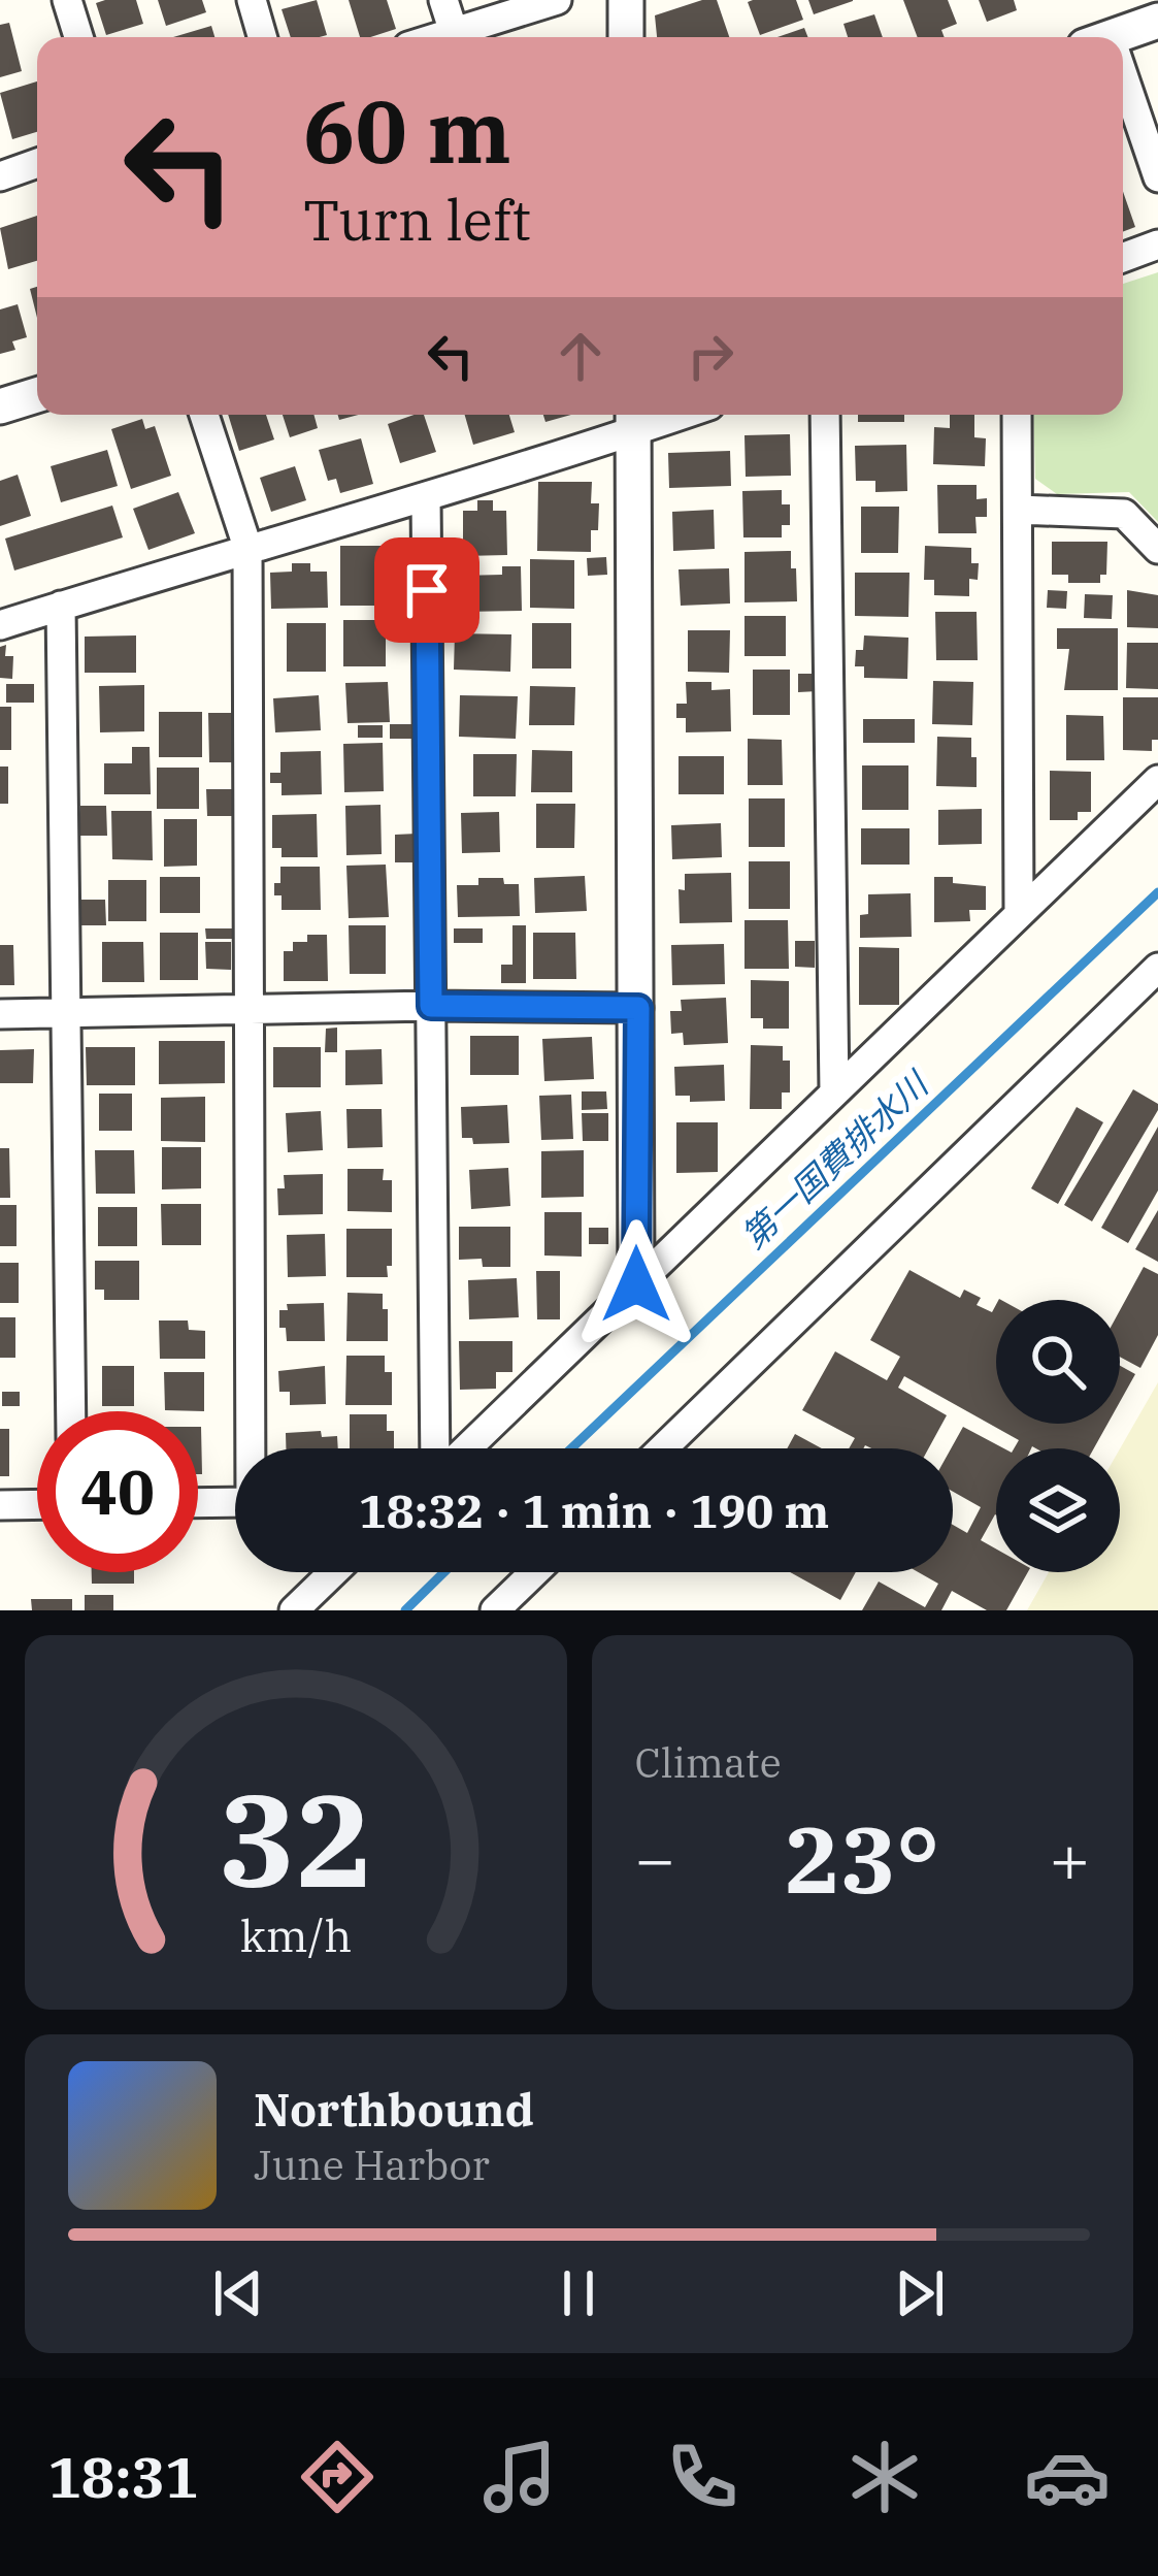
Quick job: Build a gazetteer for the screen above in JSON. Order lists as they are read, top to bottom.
{
  "water": ["第一国費排水川"],
  "page": {
    "turn": ["60 m", "Turn left"],
    "limit": "40",
    "trip": "18:32 · 1 min · 190 m",
    "tile": "Climate",
    "heat": ["−", "23°", "+"],
    "song": ["Northbound", "June Harbor"],
    "tabs": "18:31",
    "gauge": ["32", "km/h"]
  }
}
